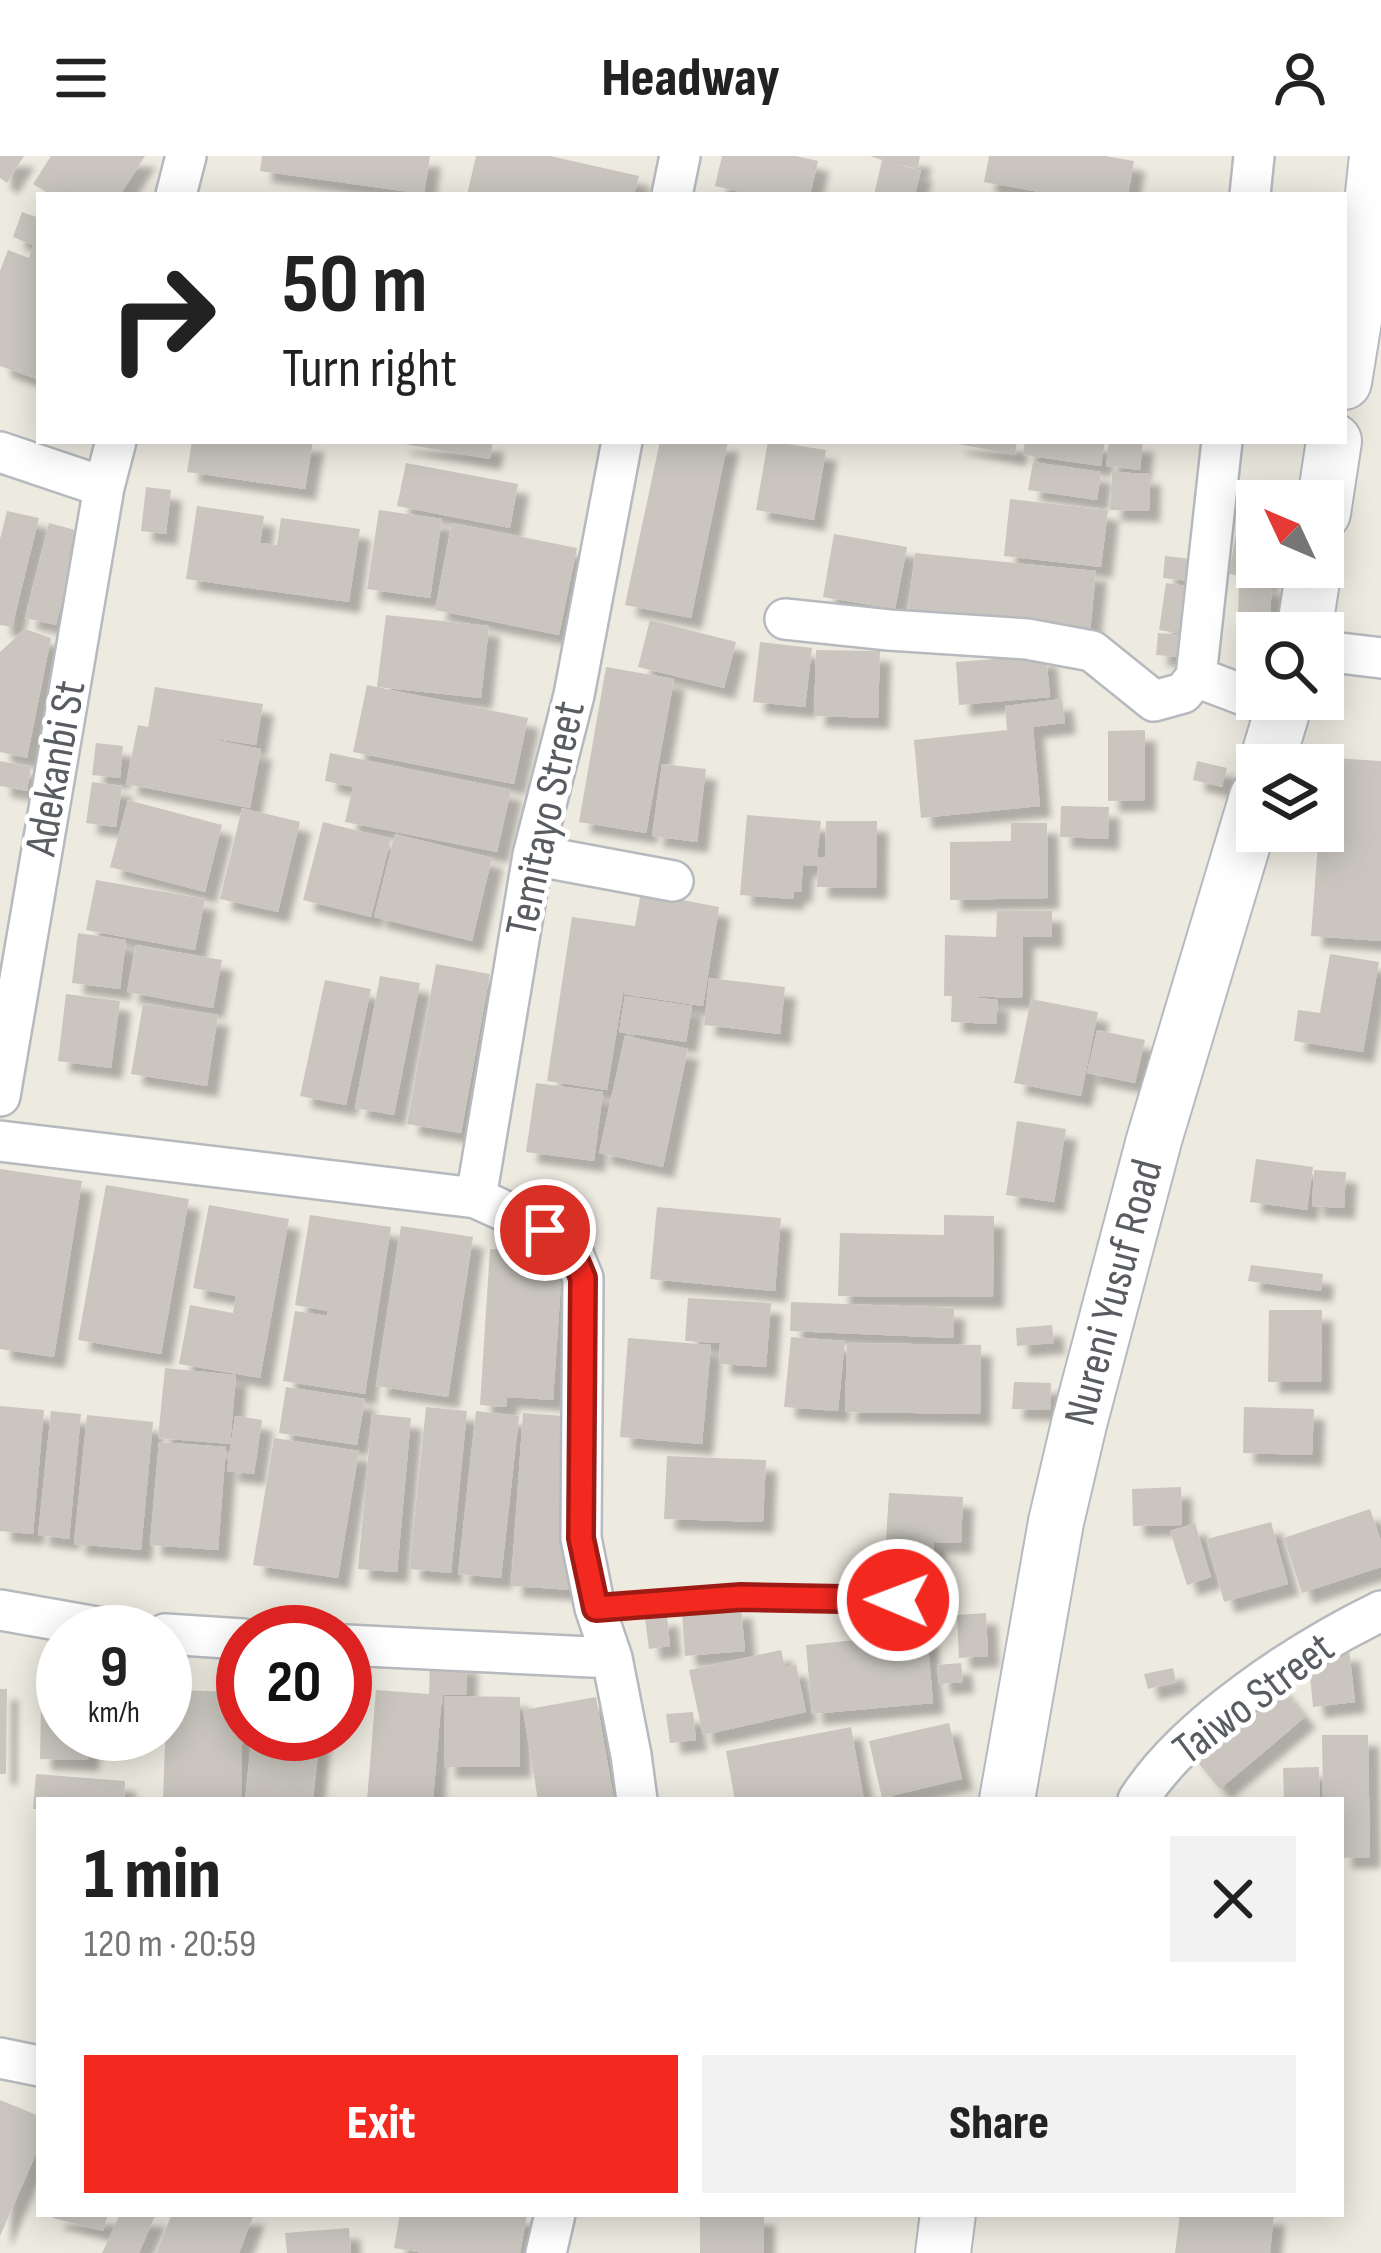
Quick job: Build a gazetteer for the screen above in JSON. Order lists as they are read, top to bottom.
{
  "streets": {
    "street": [
      "Adekanbi St",
      "Temitayo Street",
      "Nureni Yusuf Road",
      "Taiwo Street"
    ]
  },
  "north": "top left",
  "page": {
    "header": "Headway",
    "turn": ["50 m", "Turn right"],
    "speed": "9 km/h",
    "limit": "20",
    "heading": ["1 min", "120 m · 20:59"],
    "buttons": ["Exit", "Share"]
  }
}
